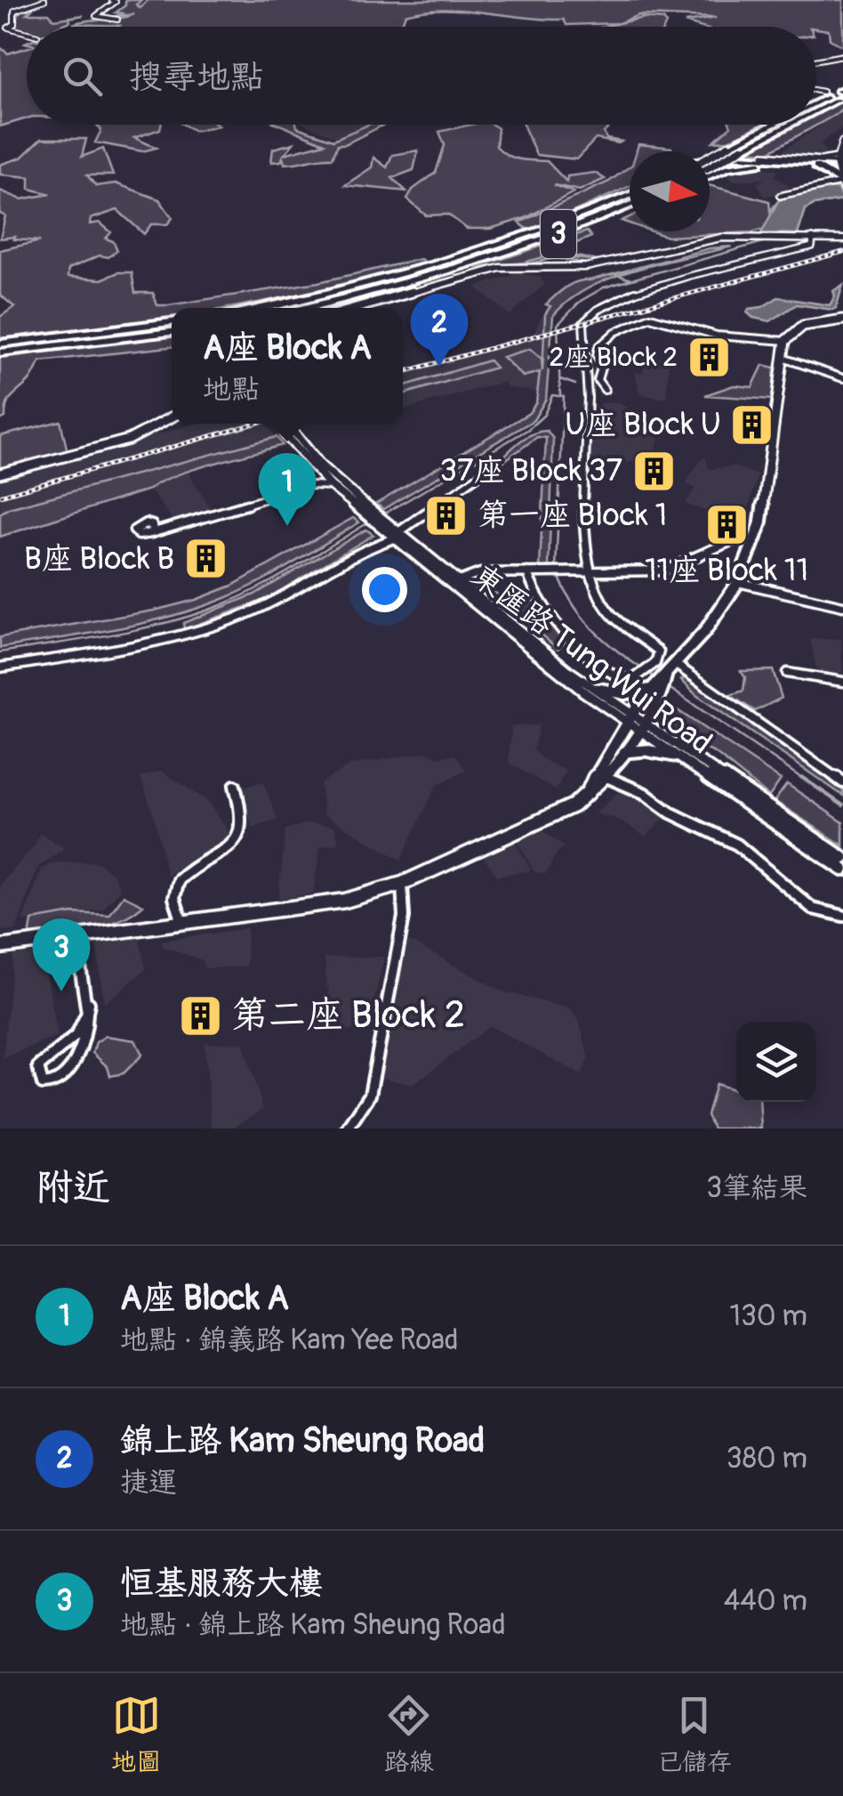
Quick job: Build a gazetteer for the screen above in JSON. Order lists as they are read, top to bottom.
{
  "streets": {
    "highway": ["3"],
    "street": ["東匯路 Tung Wui Road"]
  },
  "places": {
    "building": [
      "2座 Block 2",
      "U座 Block U",
      "37座 Block 37",
      "第一座 Block 1",
      "11座 Block 11",
      "B座 Block B",
      "第二座 Block 2"
    ]
  },
  "north": "right",
  "page": {
    "search": "搜尋地點",
    "pins": ["2", "1", "3"],
    "popup": ["A座 Block A", "地點"],
    "heading": ["附近", "3筆結果"],
    "list": [
      {
        "mark": "1",
        "name": "A座 Block A",
        "note": "地點 · 錦義路 Kam Yee Road",
        "value": "130 m"
      },
      {
        "mark": "2",
        "name": "錦上路 Kam Sheung Road",
        "note": "捷運",
        "value": "380 m"
      },
      {
        "mark": "3",
        "name": "恒基服務大樓",
        "note": "地點 · 錦上路 Kam Sheung Road",
        "value": "440 m"
      }
    ],
    "nav": ["地圖", "路線", "已儲存"]
  }
}
